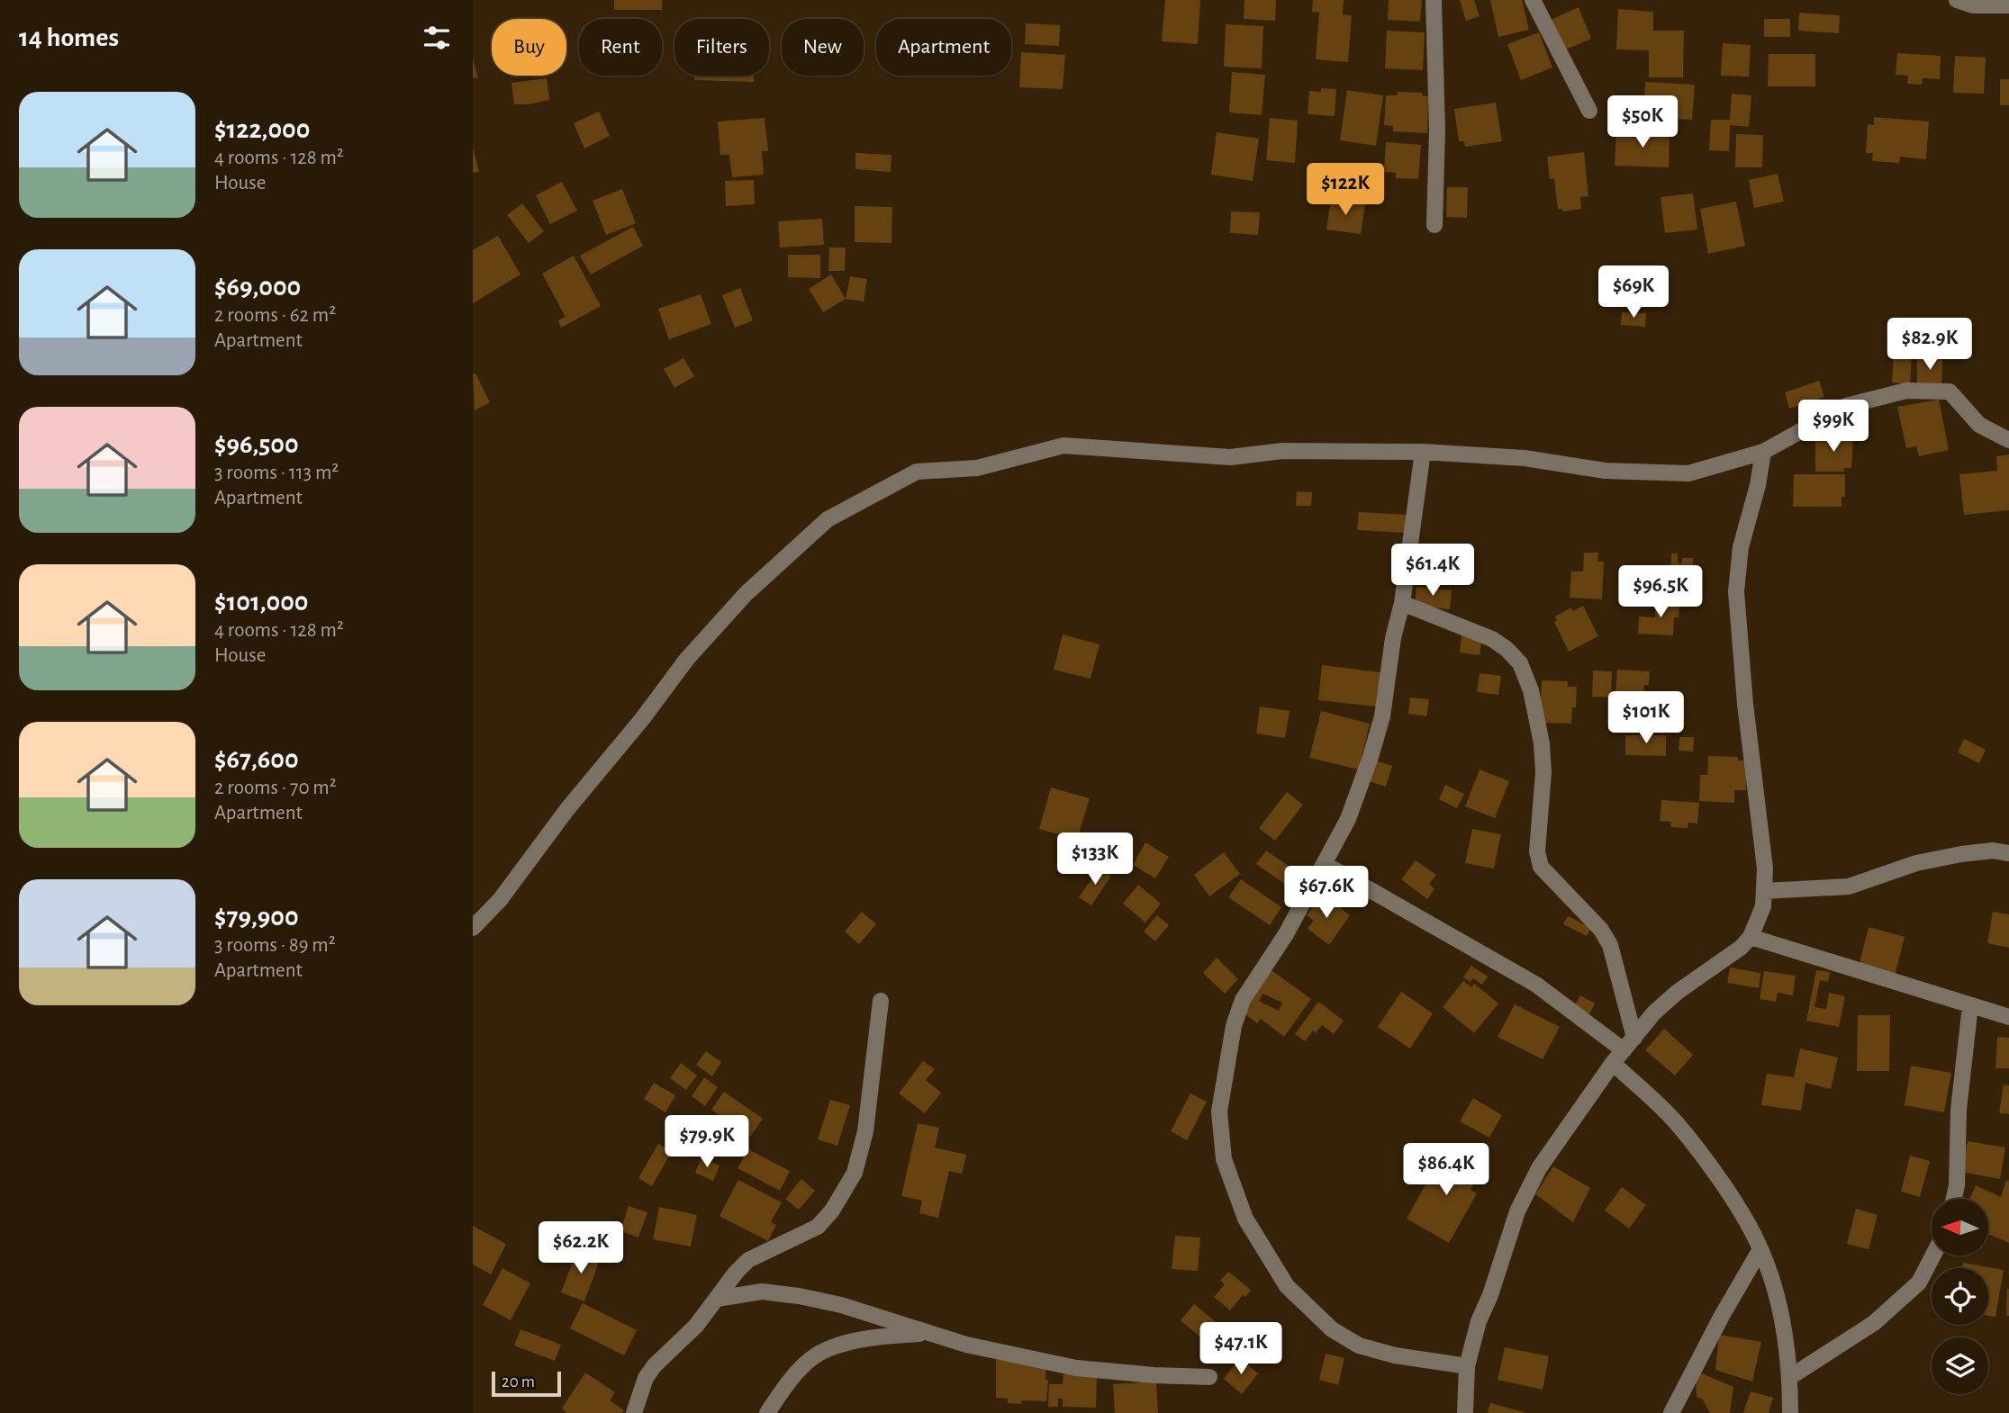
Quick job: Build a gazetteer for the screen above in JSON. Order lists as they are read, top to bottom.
{
  "scale_bar": "20 m",
  "north": "left",
  "page": {
    "heading": "14 homes",
    "chip": [
      "Buy",
      "Rent",
      "Filters",
      "New",
      "Apartment"
    ],
    "list": [
      {
        "name": "$122,000",
        "note": "4 rooms · 128 m² · House"
      },
      {
        "name": "$69,000",
        "note": "2 rooms · 62 m² · Apartment"
      },
      {
        "name": "$96,500",
        "note": "3 rooms · 113 m² · Apartment"
      },
      {
        "name": "$101,000",
        "note": "4 rooms · 128 m² · House"
      },
      {
        "name": "$67,600",
        "note": "2 rooms · 70 m² · Apartment"
      },
      {
        "name": "$79,900",
        "note": "3 rooms · 89 m² · Apartment"
      }
    ],
    "price": [
      "$50K",
      "$122K",
      "$69K",
      "$82.9K",
      "$99K",
      "$61.4K",
      "$96.5K",
      "$101K",
      "$133K",
      "$67.6K",
      "$79.9K",
      "$86.4K",
      "$62.2K",
      "$47.1K"
    ],
    "scale": "20 m"
  }
}
